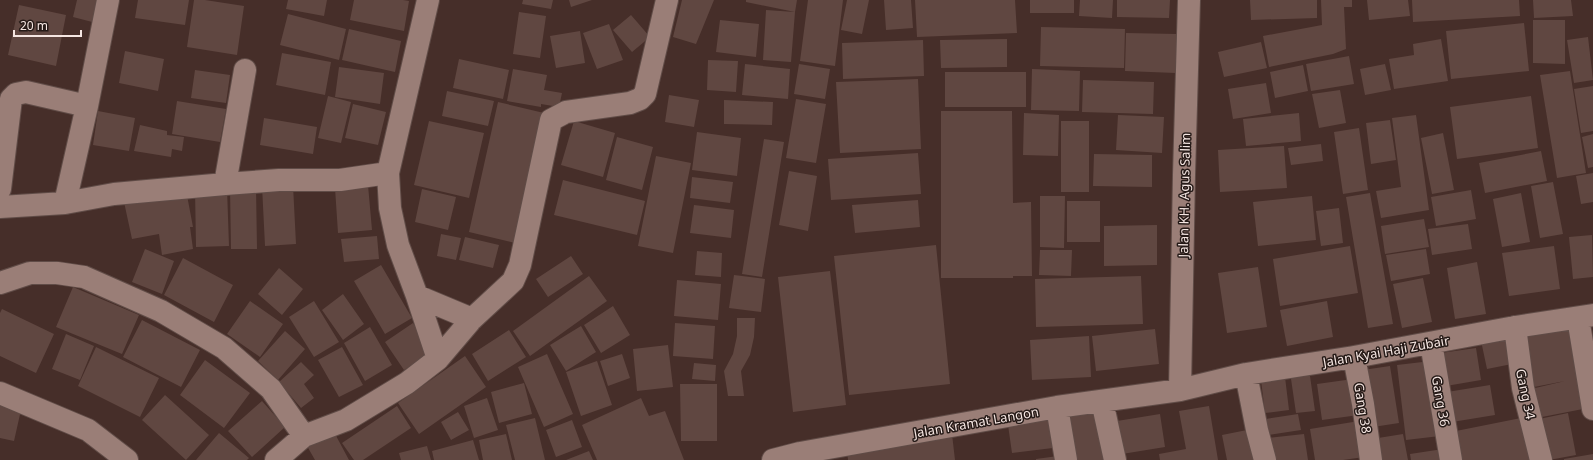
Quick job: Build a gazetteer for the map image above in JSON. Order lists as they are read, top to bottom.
{
  "streets": {
    "street": [
      "Jalan KH. Agus Salim",
      "Jalan Kyai Haji Zubair",
      "Gang 34",
      "Gang 36",
      "Gang 38",
      "Jalan Kramat Langon"
    ]
  },
  "crossings": [
    ["Jalan KH. Agus Salim", "Jalan Kyai Haji Zubair"],
    ["Jalan KH. Agus Salim", "Jalan Kramat Langon"],
    ["Jalan Kyai Haji Zubair", "Gang 34"],
    ["Jalan Kyai Haji Zubair", "Gang 36"],
    ["Jalan Kyai Haji Zubair", "Gang 38"],
    ["Jalan Kyai Haji Zubair", "Jalan Kramat Langon"]
  ],
  "scale_bar": "20 m"
}
